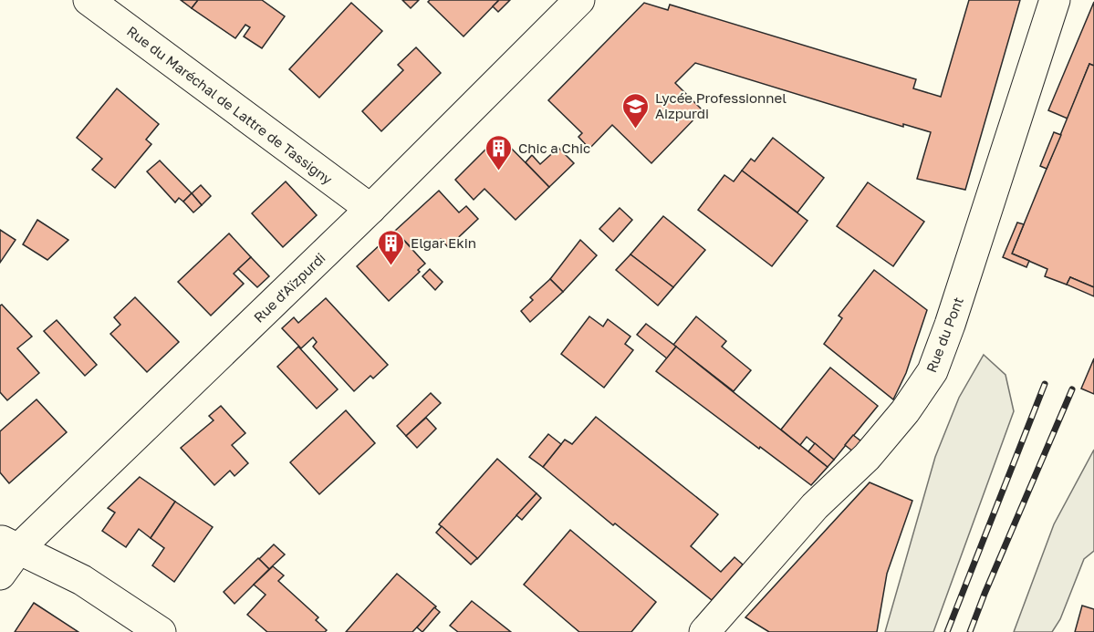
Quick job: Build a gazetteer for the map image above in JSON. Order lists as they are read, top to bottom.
{
  "streets": {
    "street": ["Rue du Maréchal de Lattre de Tassigny", "Rue d'Aïzpurdi", "Rue du Pont"]
  },
  "crossings": [
    ["Rue du Maréchal de Lattre de Tassigny", "Rue d'Aïzpurdi"]
  ],
  "places": {
    "school or university": ["Lycée Professionnel Aizpurdi"],
    "building": ["Chic a Chic", "Elgar Ekin"]
  }
}
